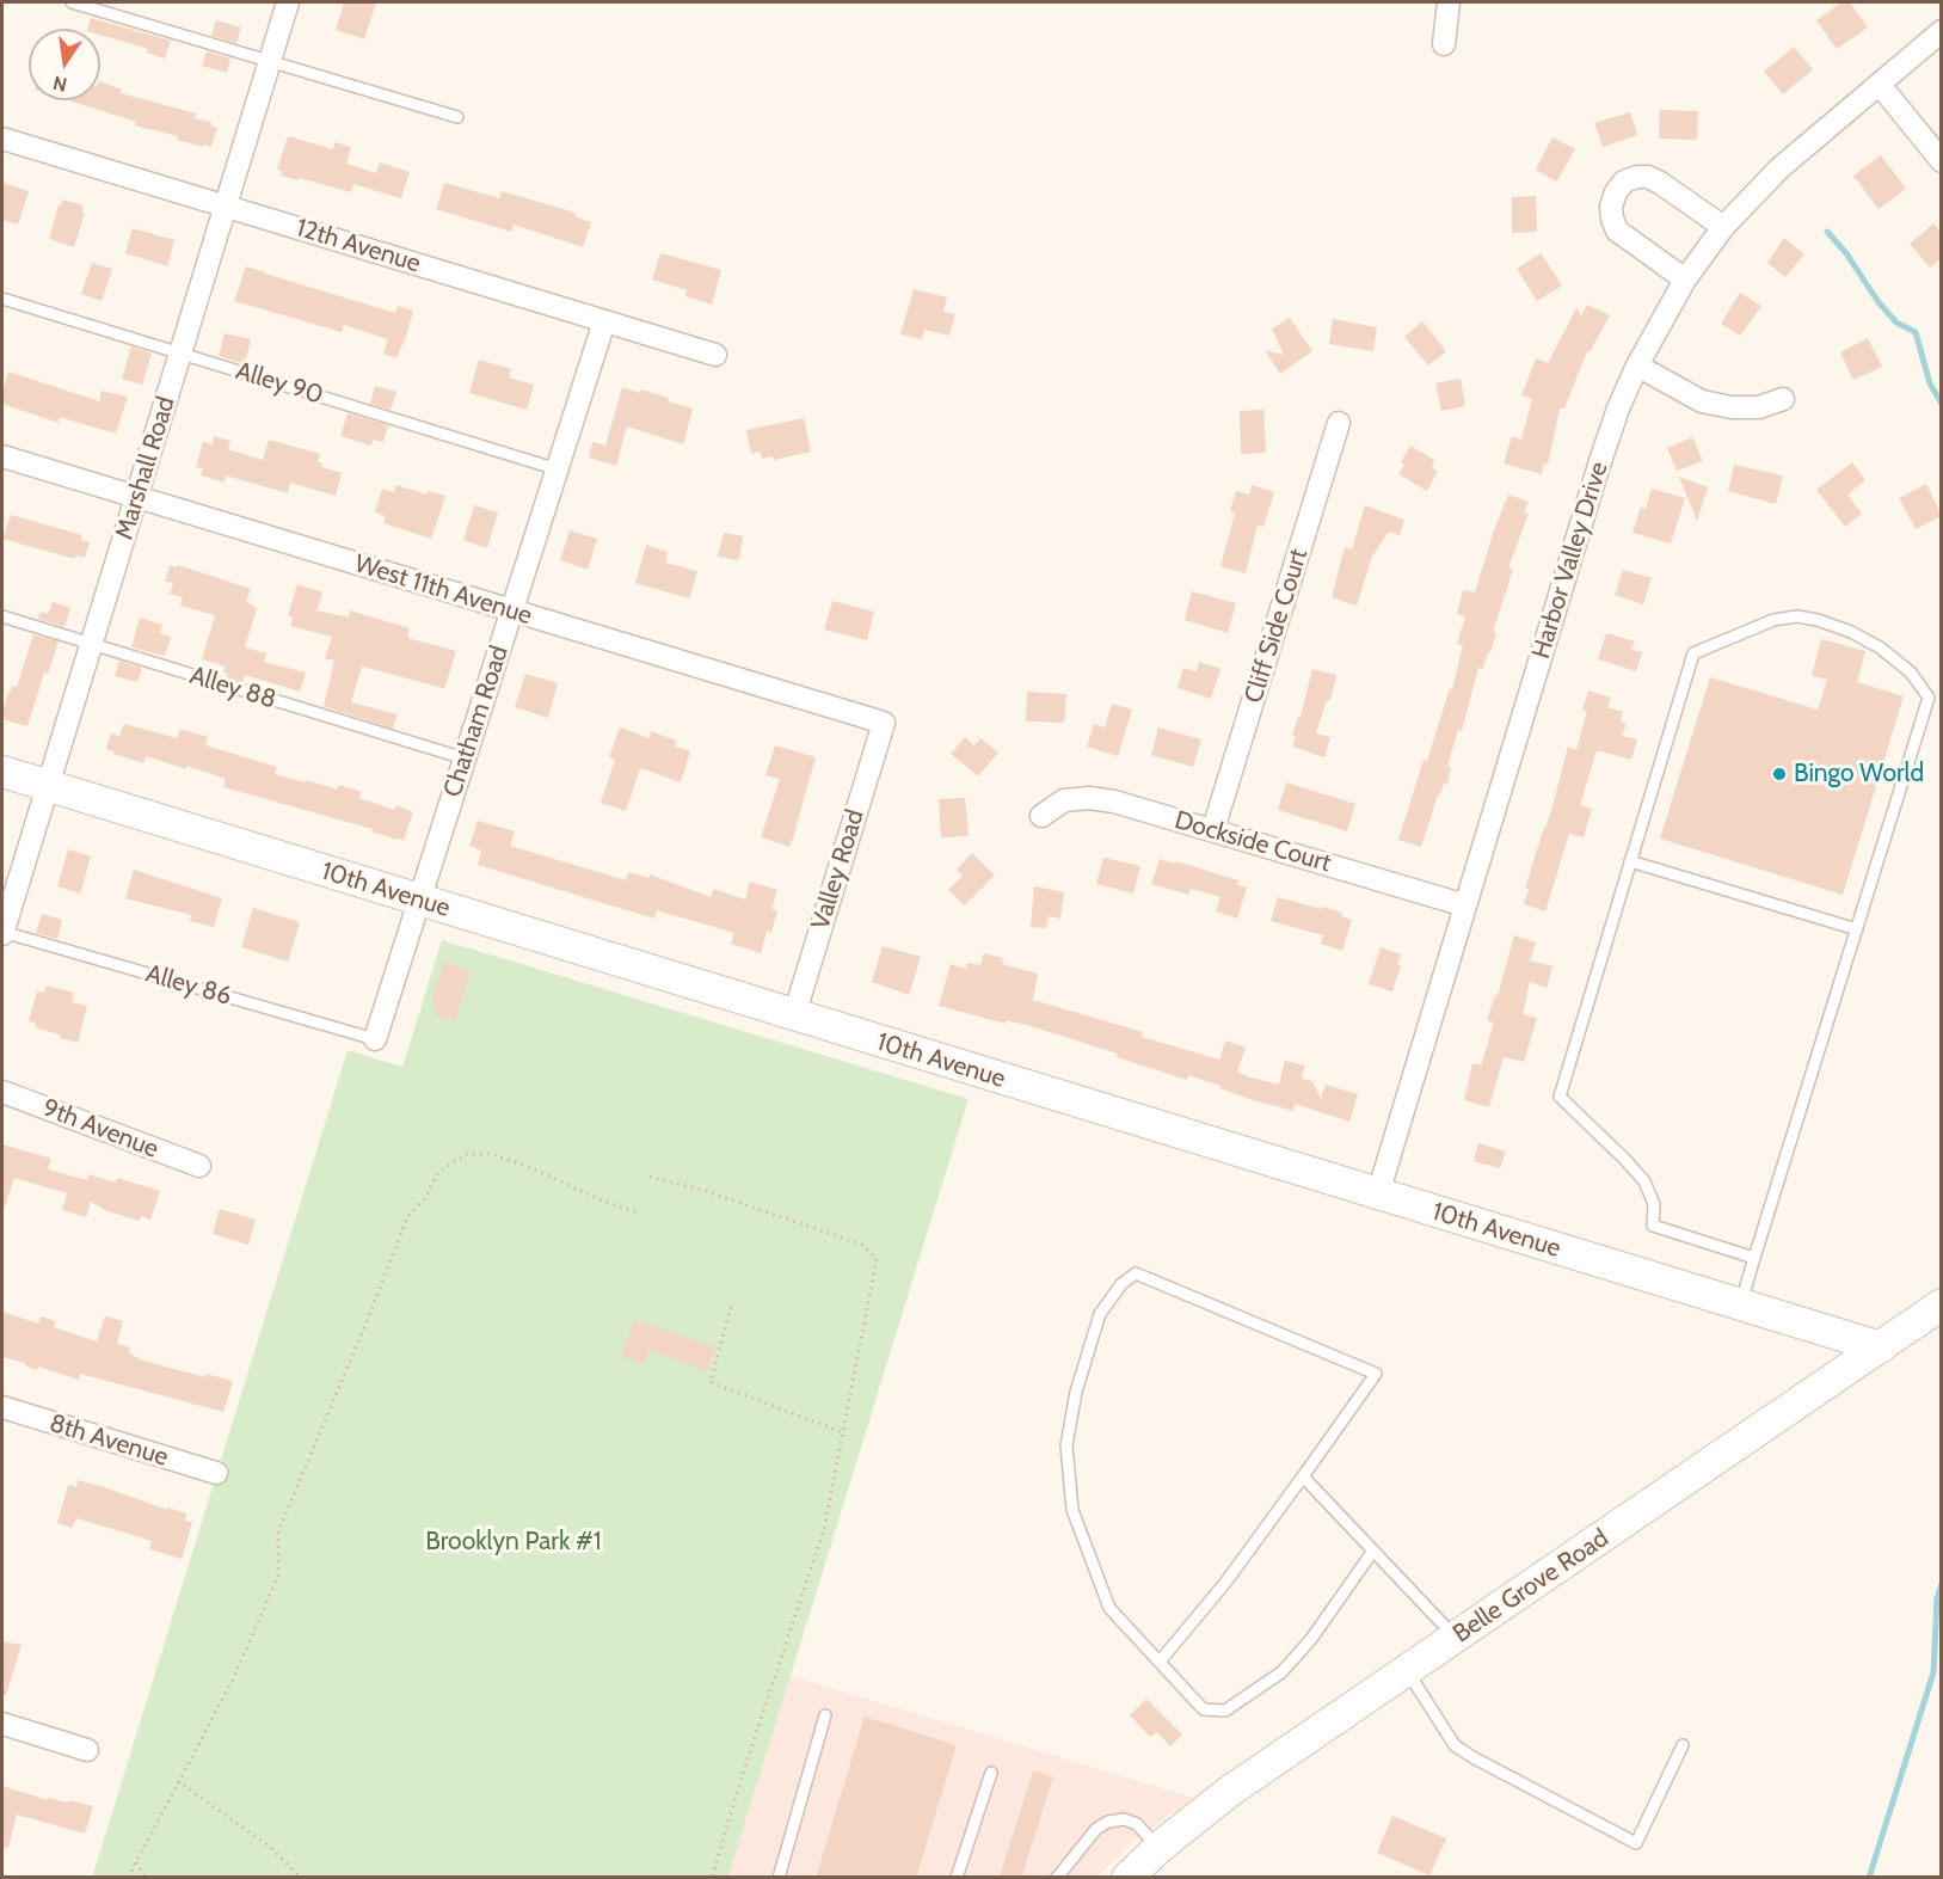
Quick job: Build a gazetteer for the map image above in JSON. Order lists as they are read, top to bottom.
{
  "streets": {
    "street": [
      "12th Avenue",
      "Marshall Road",
      "Harbor Valley Drive",
      "West 11th Avenue",
      "Cliff Side Court",
      "Chatham Road",
      "Dockside Court",
      "Valley Road",
      "10th Avenue",
      "9th Avenue",
      "8th Avenue",
      "Belle Grove Road"
    ],
    "lane": ["Alley 90", "Alley 88", "Alley 86"]
  },
  "crossings": [
    ["12th Avenue", "Marshall Road"],
    ["12th Avenue", "Chatham Road"],
    ["Alley 90", "Marshall Road"],
    ["Alley 90", "Chatham Road"],
    ["Marshall Road", "West 11th Avenue"],
    ["Marshall Road", "Alley 88"],
    ["Marshall Road", "10th Avenue"],
    ["Marshall Road", "Alley 86"],
    ["Harbor Valley Drive", "Dockside Court"],
    ["Harbor Valley Drive", "10th Avenue"],
    ["West 11th Avenue", "Chatham Road"],
    ["West 11th Avenue", "Valley Road"],
    ["Cliff Side Court", "Dockside Court"],
    ["Alley 88", "Chatham Road"],
    ["Chatham Road", "10th Avenue"],
    ["Chatham Road", "Alley 86"],
    ["Valley Road", "10th Avenue"],
    ["10th Avenue", "Belle Grove Road"]
  ],
  "parks": ["Brooklyn Park #1"],
  "places": ["Bingo World"],
  "north": "bottom"
}
